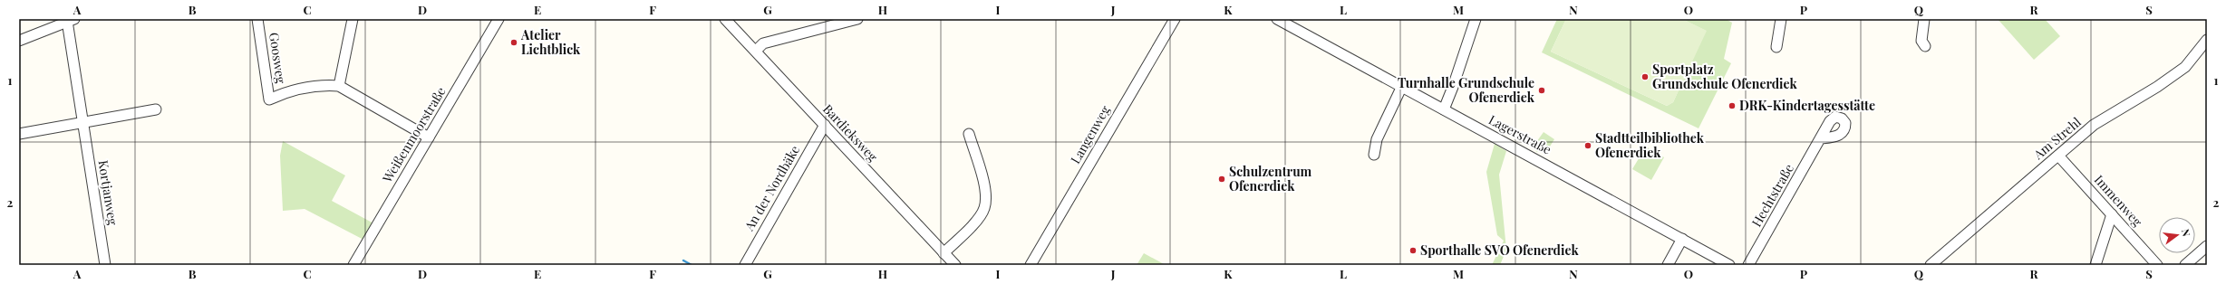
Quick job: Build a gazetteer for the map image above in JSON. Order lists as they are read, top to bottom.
{
  "streets": {
    "street": [
      "Goosweg",
      "Bardieksweg",
      "Weißenmoorstraße",
      "Langenweg",
      "Lagerstraße",
      "Am Strehl",
      "An der Nordbäke",
      "Kortjanweg",
      "Hechtstraße",
      "Immenweg"
    ]
  },
  "crossings": [
    ["Bardieksweg", "An der Nordbäke"],
    ["Am Strehl", "Immenweg"]
  ],
  "places": [
    "Atelier Lichtblick",
    "Sportplatz Grundschule Ofenerdiek",
    "Turnhalle Grundschule Ofenerdiek",
    "DRK-Kindertagesstätte",
    "Stadtteilbibliothek Ofenerdiek",
    "Schulzentrum Ofenerdiek",
    "Sporthalle SVO Ofenerdiek"
  ],
  "north": "right",
  "grid": {
    "columns": [
      "A",
      "B",
      "C",
      "D",
      "E",
      "F",
      "G",
      "H",
      "I",
      "J",
      "K",
      "L",
      "M",
      "N",
      "O",
      "P",
      "Q",
      "R",
      "S"
    ],
    "rows": ["1", "2"]
  }
}
